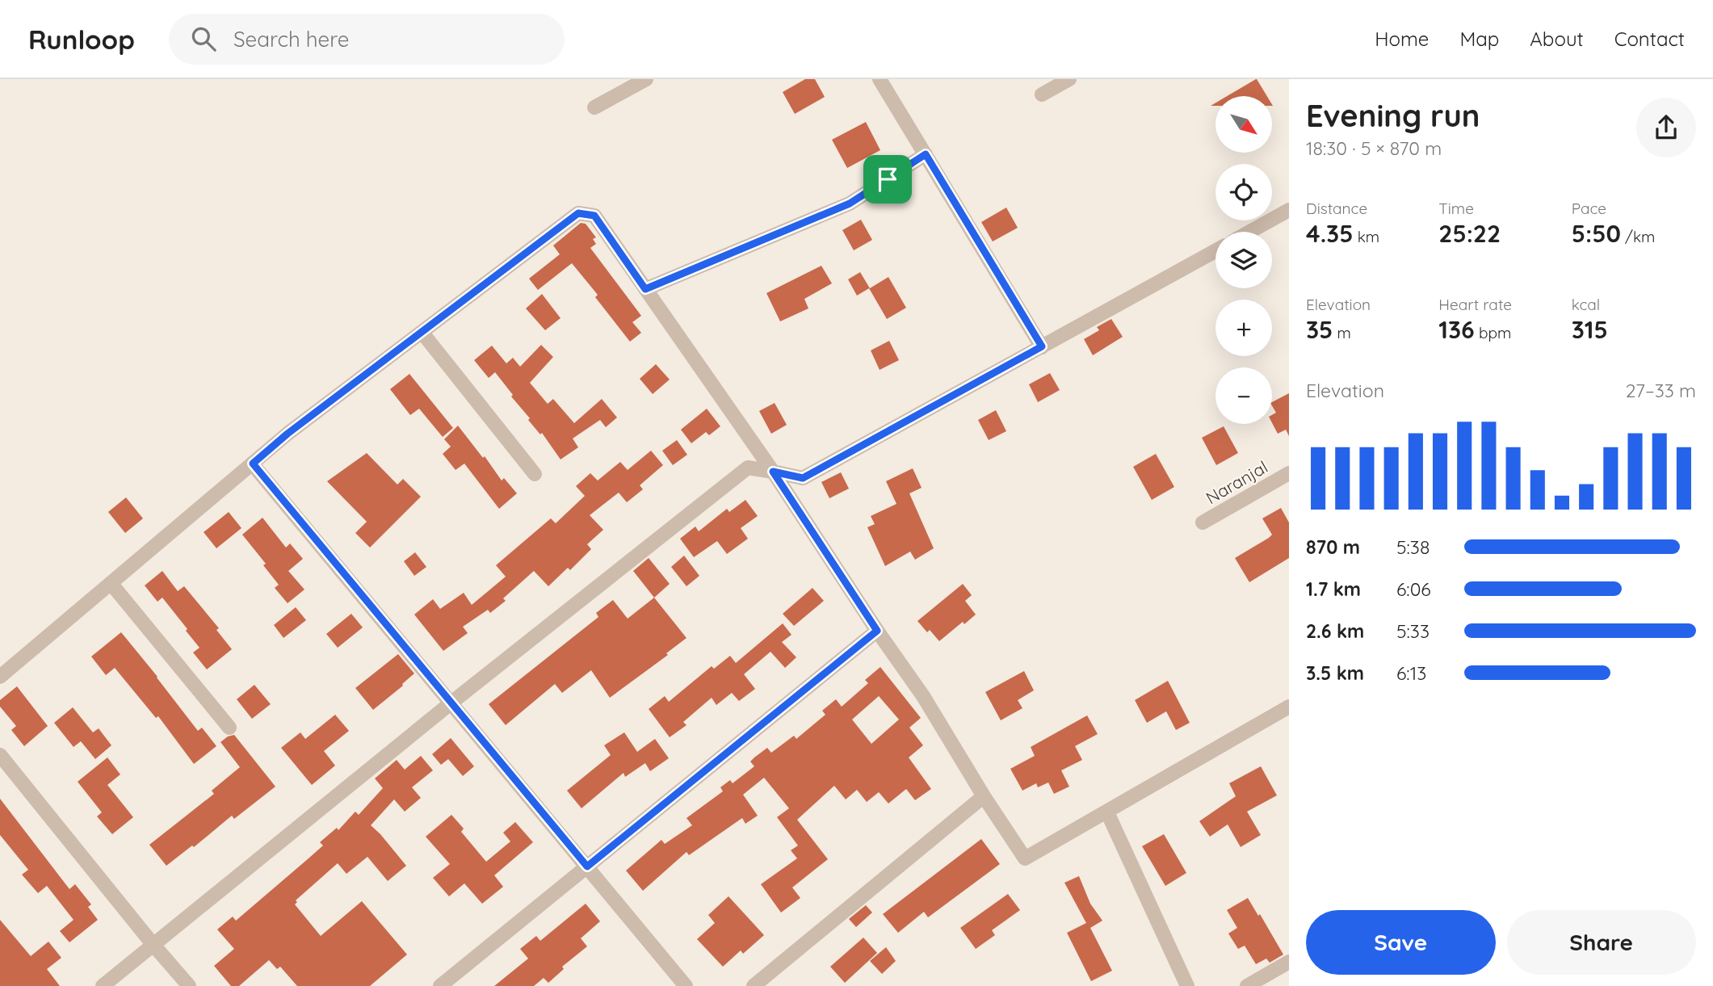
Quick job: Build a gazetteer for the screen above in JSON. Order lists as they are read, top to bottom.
{
  "streets": {
    "street": ["Naranjal"]
  },
  "north": "bottom right",
  "page": {
    "header": "Runloop",
    "search": "Search here",
    "nav": [
      "Home",
      "Map",
      "About",
      "Contact"
    ],
    "heading": ["Evening run", "18:30 · 5 × 870 m"],
    "map_buttons": ["+", "−"],
    "stats": [
      ["Distance", "4.35 km"],
      ["Time", "25:22"],
      ["Pace", "5:50 /km"],
      ["Elevation", "35 m"],
      ["Heart rate", "136 bpm"],
      ["kcal", "315"]
    ],
    "chart": ["Elevation", "27–33 m"],
    "list": [
      {
        "name": "870 m",
        "note": "5:38"
      },
      {
        "name": "1.7 km",
        "note": "6:06"
      },
      {
        "name": "2.6 km",
        "note": "5:33"
      },
      {
        "name": "3.5 km",
        "note": "6:13"
      }
    ],
    "buttons": ["Save", "Share"]
  }
}
